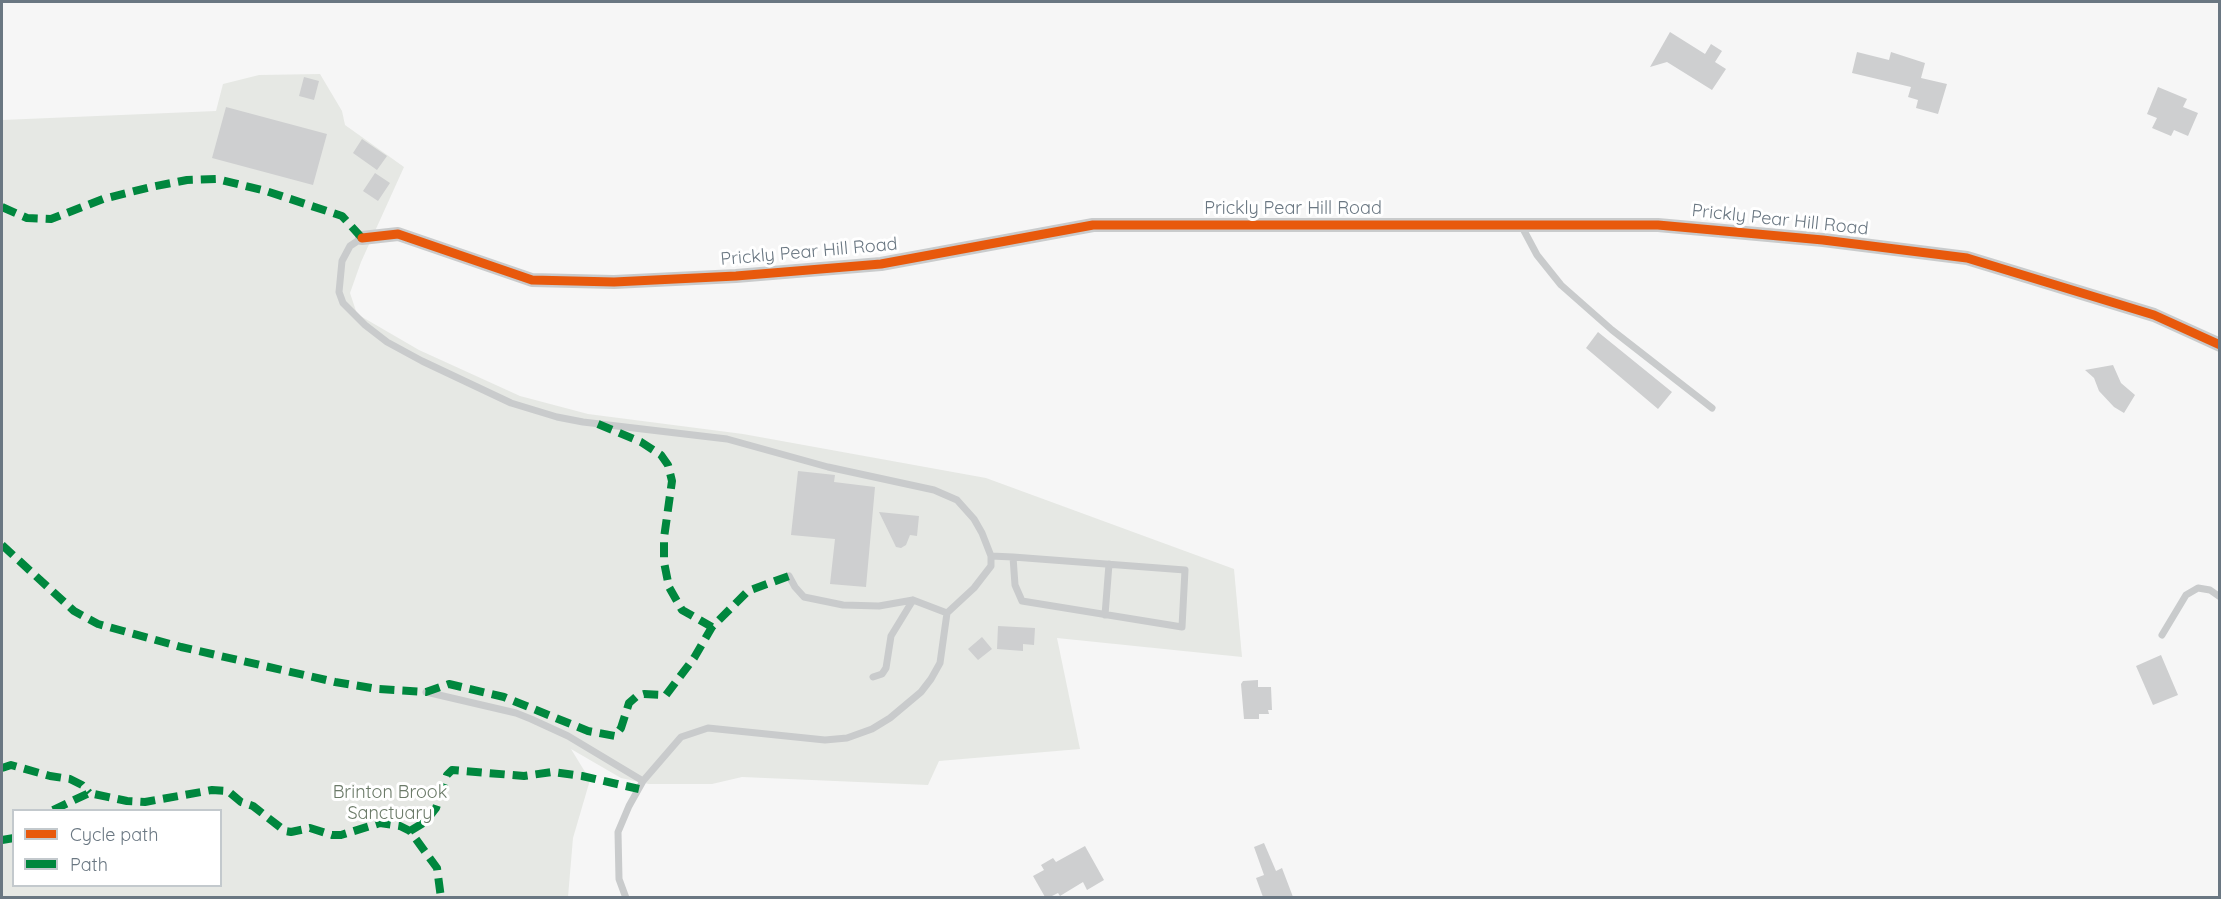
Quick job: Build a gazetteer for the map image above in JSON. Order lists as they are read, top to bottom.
{
  "streets": {
    "street": ["Prickly Pear Hill Road"]
  },
  "parks": ["Brinton Brook Sanctuary"],
  "legend": ["Cycle path", "Path"]
}
